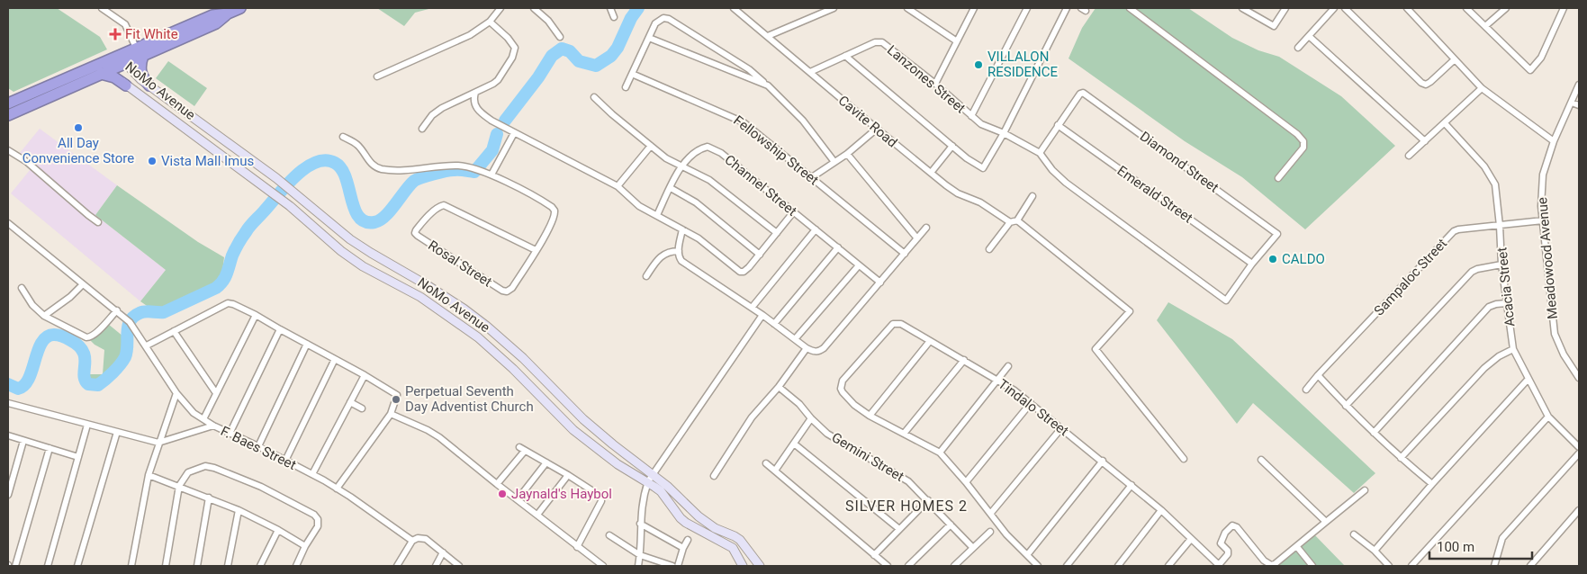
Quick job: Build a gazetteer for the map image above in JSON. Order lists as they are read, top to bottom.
{
  "streets": {
    "main road": ["NoMo Avenue"],
    "street": [
      "Lanzones Street",
      "Cavite Road",
      "Fellowship Street",
      "Diamond Street",
      "Channel Street",
      "Emerald Street",
      "Meadowood Avenue",
      "Rosal Street",
      "Sampaloc Street",
      "Acacia Street",
      "Tindalo Street",
      "F. Baes Street",
      "Gemini Street"
    ]
  },
  "crossings": [
    ["Lanzones Street", "Cavite Road"],
    ["Diamond Street", "Emerald Street"],
    ["Meadowood Avenue", "Sampaloc Street"],
    ["Sampaloc Street", "Acacia Street"]
  ],
  "districts": ["SILVER HOMES 2"],
  "places": {
    "health": ["Fit White"],
    "other": [
      "VILLALON RESIDENCE",
      "All Day Convenience Store",
      "Vista Mall Imus",
      "CALDO",
      "Perpetual Seventh Day Adventist Church",
      "Jaynald's Haybol"
    ]
  },
  "scale_bar": "100 m"
}
